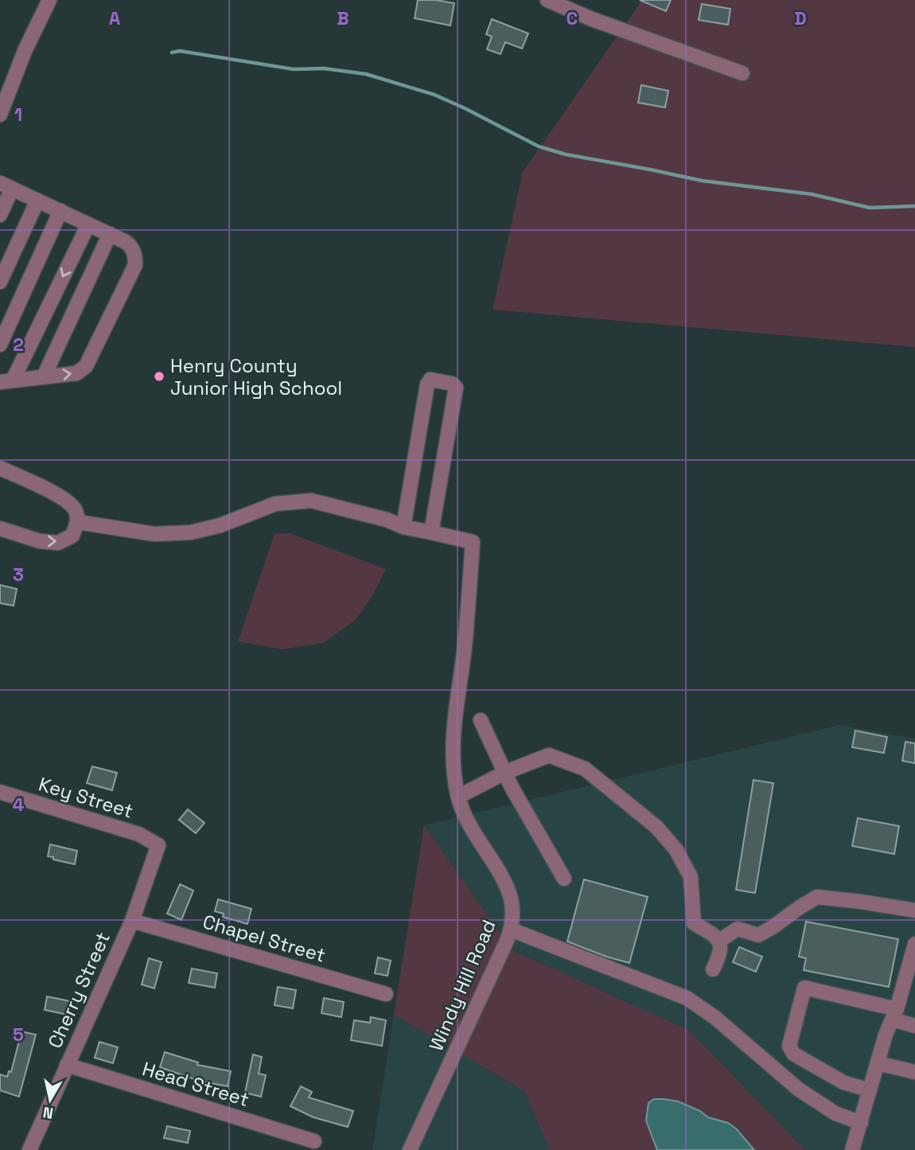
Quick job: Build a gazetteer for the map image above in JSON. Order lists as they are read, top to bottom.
{
  "streets": {
    "street": [
      "Key Street",
      "Chapel Street",
      "Windy Hill Road",
      "Cherry Street",
      "Head Street"
    ]
  },
  "crossings": [
    ["Key Street", "Cherry Street"],
    ["Chapel Street", "Cherry Street"],
    ["Cherry Street", "Head Street"]
  ],
  "places": ["Henry County Junior High School"],
  "north": "bottom",
  "grid": {
    "columns": [
      "A",
      "B",
      "C",
      "D"
    ],
    "rows": [
      "1",
      "2",
      "3",
      "4",
      "5"
    ]
  }
}
